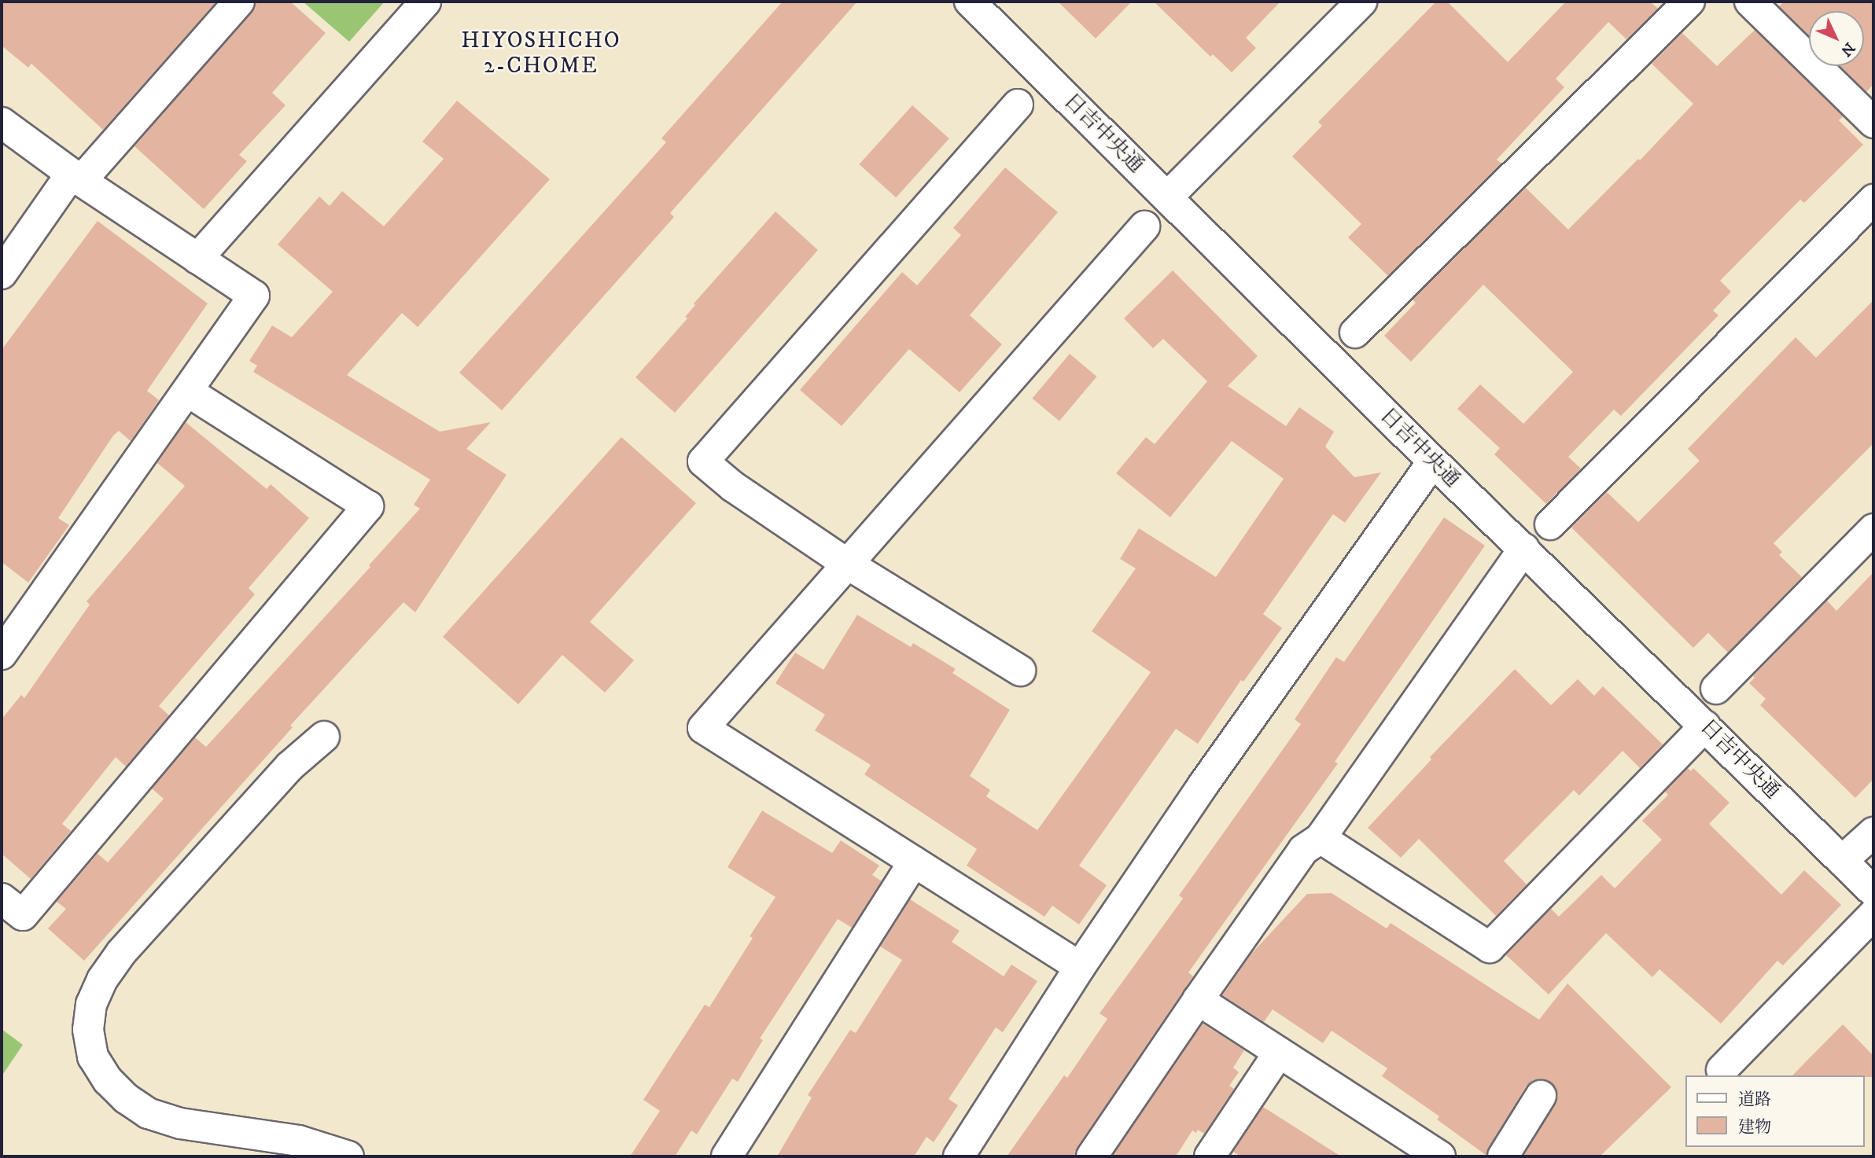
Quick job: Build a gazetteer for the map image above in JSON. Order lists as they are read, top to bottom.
{
  "streets": {
    "street": ["日吉中央通"]
  },
  "districts": ["HIYOSHICHO 2-CHOME"],
  "legend": ["道路", "建物"],
  "north": "bottom right"
}
